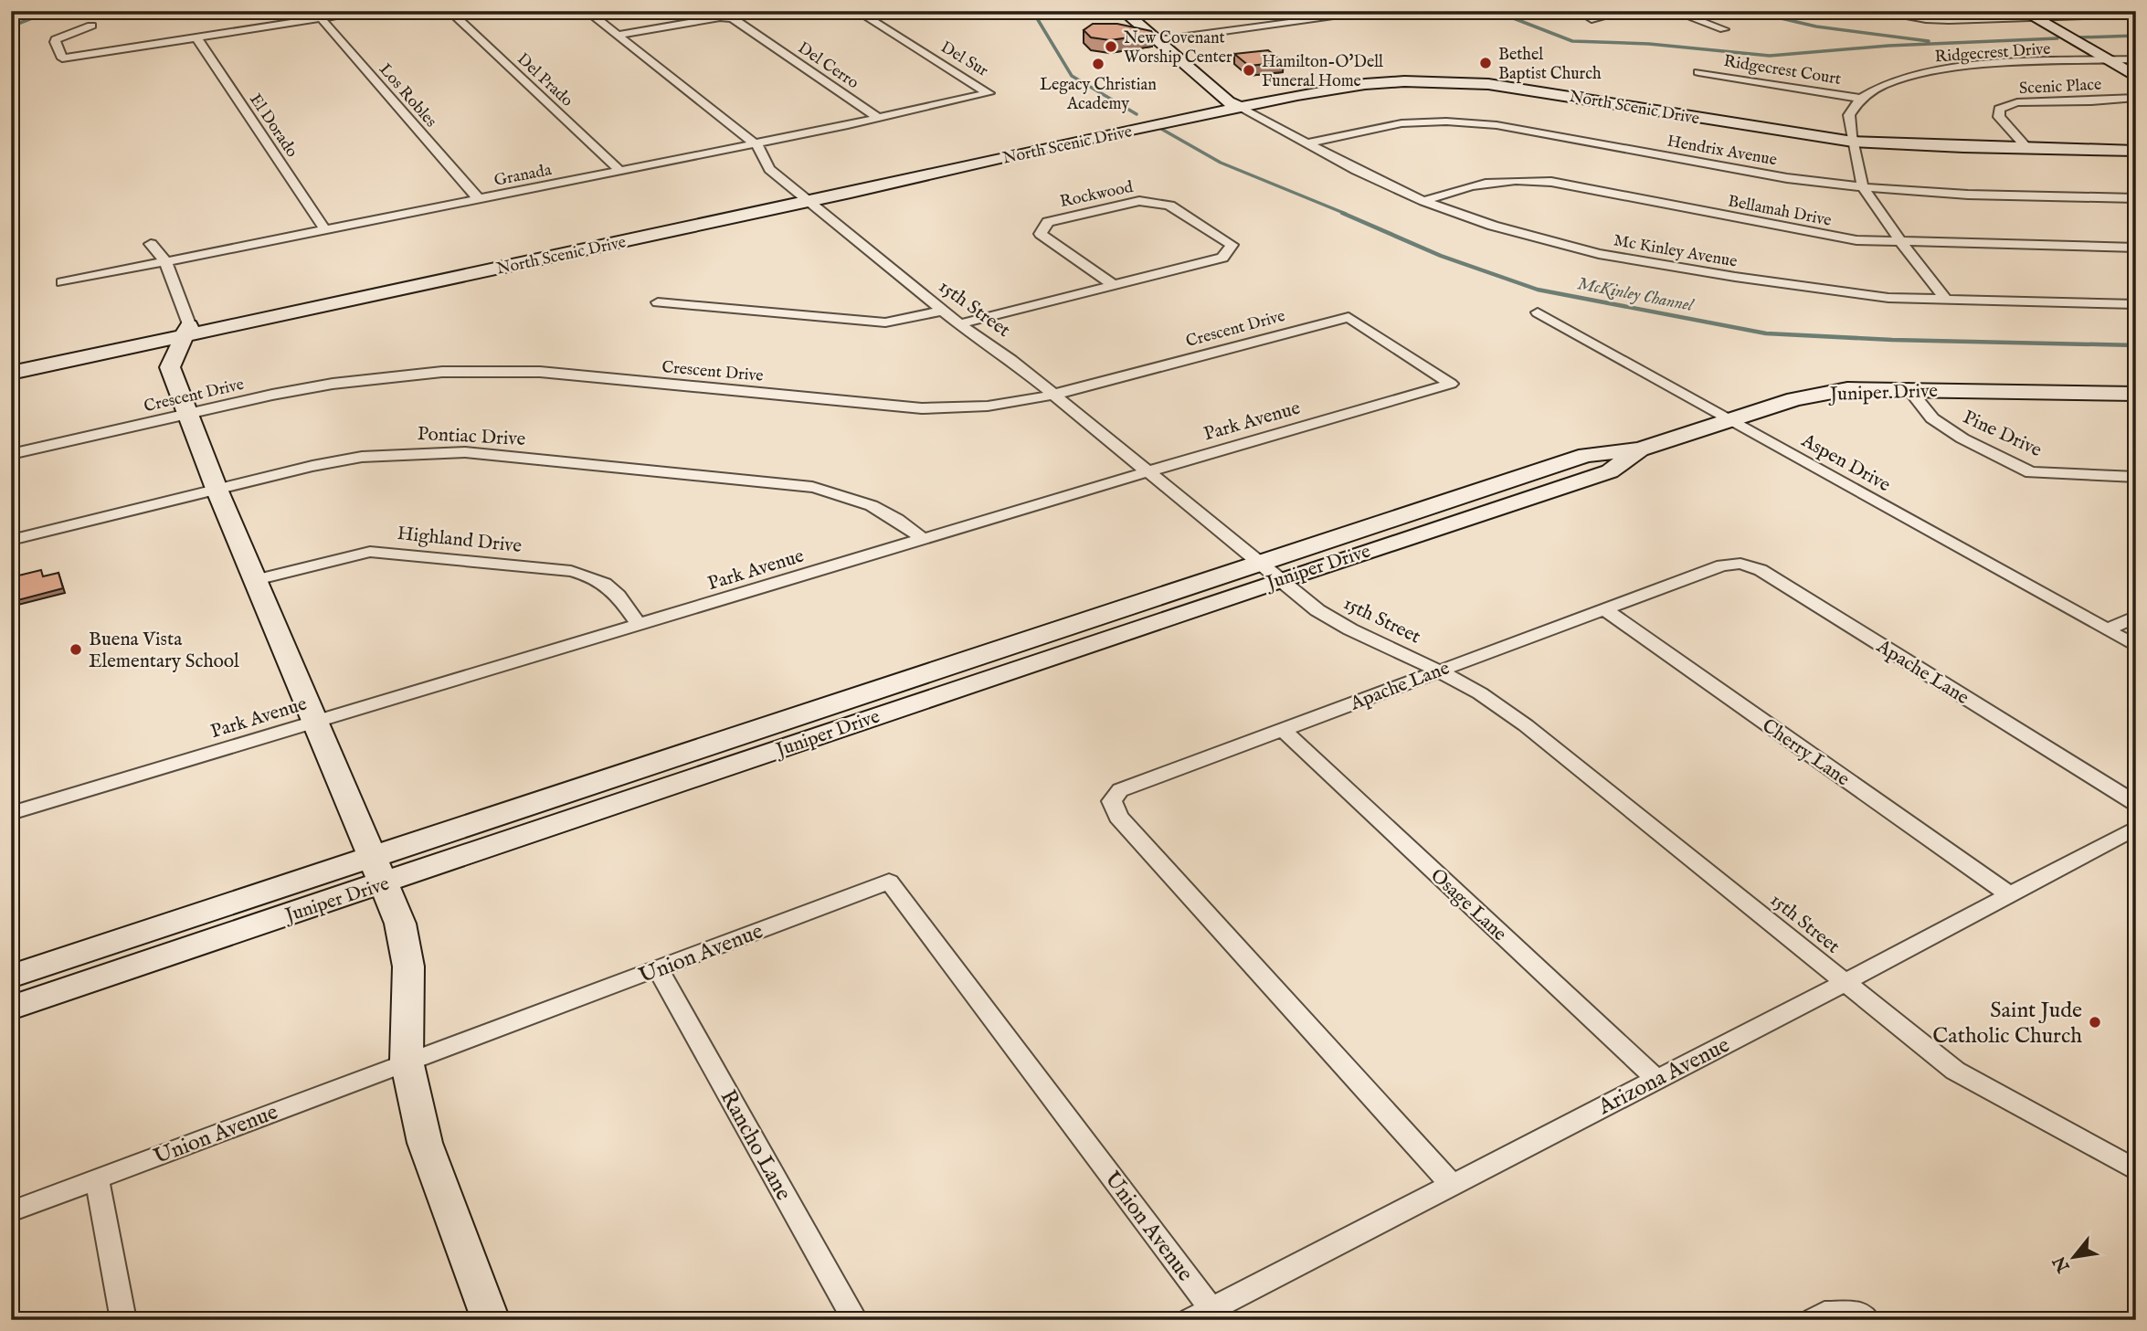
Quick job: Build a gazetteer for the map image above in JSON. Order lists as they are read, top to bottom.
{
  "streets": {
    "street": [
      "Ridgecrest Drive",
      "Del Sur",
      "Del Cerro",
      "Ridgecrest Court",
      "Del Prado",
      "Scenic Place",
      "Los Robles",
      "North Scenic Drive",
      "El Dorado",
      "Hendrix Avenue",
      "Granada",
      "Rockwood",
      "Bellamah Drive",
      "Mc Kinley Avenue",
      "15th Street",
      "Crescent Drive",
      "Juniper Drive",
      "Park Avenue",
      "Pine Drive",
      "Pontiac Drive",
      "Aspen Drive",
      "Highland Drive",
      "Apache Lane",
      "Cherry Lane",
      "Osage Lane",
      "Union Avenue",
      "Arizona Avenue",
      "Rancho Lane"
    ]
  },
  "crossings": [
    ["Ridgecrest Drive", "Ridgecrest Court"],
    ["Del Sur", "Granada"],
    ["Del Cerro", "Granada"],
    ["Del Cerro", "15th Street"],
    ["Del Prado", "Granada"],
    ["Scenic Place", "North Scenic Drive"],
    ["Los Robles", "Granada"],
    ["North Scenic Drive", "Mc Kinley Avenue"],
    ["North Scenic Drive", "15th Street"],
    ["El Dorado", "Granada"],
    ["Hendrix Avenue", "Mc Kinley Avenue"],
    ["Granada", "15th Street"],
    ["Rockwood", "15th Street"],
    ["Bellamah Drive", "Mc Kinley Avenue"],
    ["15th Street", "Crescent Drive"],
    ["15th Street", "Juniper Drive"],
    ["15th Street", "Park Avenue"],
    ["15th Street", "Apache Lane"],
    ["15th Street", "Arizona Avenue"],
    ["Crescent Drive", "Park Avenue"],
    ["Juniper Drive", "Pine Drive"],
    ["Juniper Drive", "Aspen Drive"],
    ["Park Avenue", "Pontiac Drive"],
    ["Park Avenue", "Highland Drive"],
    ["Apache Lane", "Cherry Lane"],
    ["Apache Lane", "Osage Lane"],
    ["Apache Lane", "Arizona Avenue"],
    ["Cherry Lane", "Arizona Avenue"],
    ["Osage Lane", "Arizona Avenue"],
    ["Union Avenue", "Arizona Avenue"],
    ["Union Avenue", "Rancho Lane"]
  ],
  "water": ["McKinley Channel"],
  "places": [
    "New Covenant Worship Center",
    "Bethel Baptist Church",
    "Legacy Christian Academy",
    "Hamilton-O'Dell Funeral Home",
    "Buena Vista Elementary School",
    "Saint Jude Catholic Church"
  ],
  "north": "bottom left"
}
